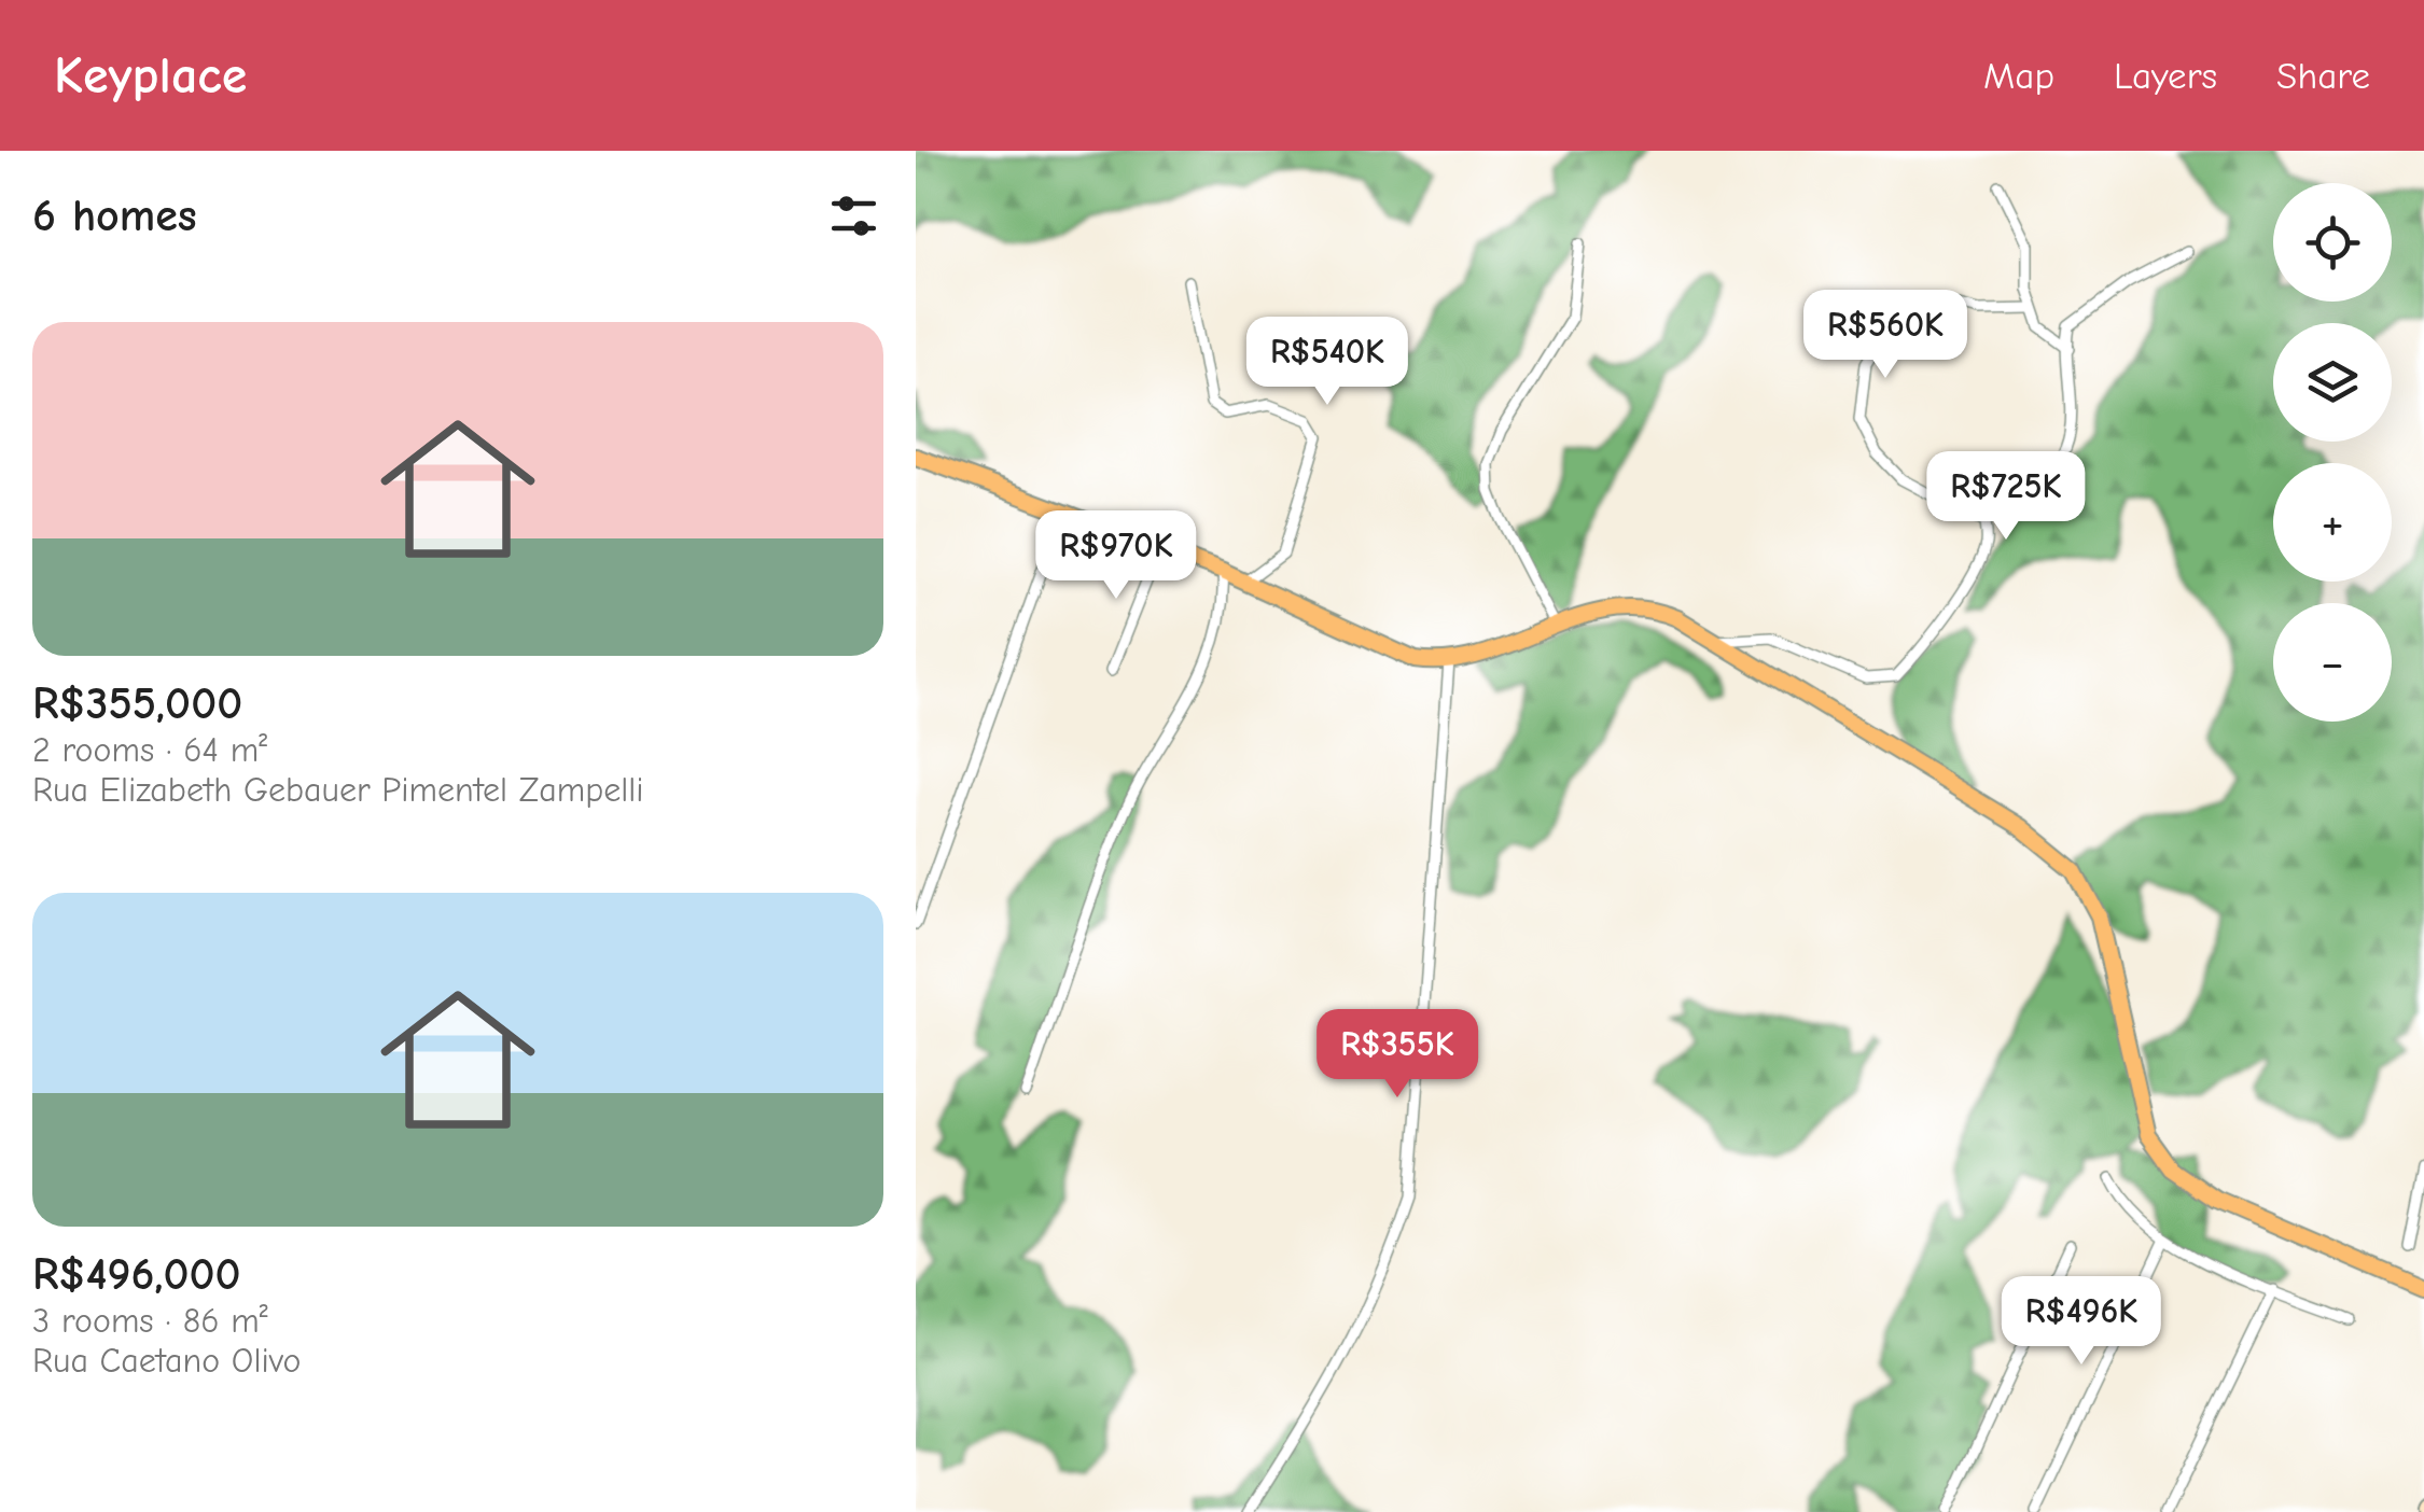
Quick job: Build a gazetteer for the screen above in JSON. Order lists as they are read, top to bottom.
{
  "page": {
    "header": "Keyplace",
    "nav": ["Map", "Layers", "Share"],
    "heading": "6 homes",
    "map_buttons": ["+", "−"],
    "list": [
      {
        "name": "R$355,000",
        "note": "2 rooms · 64 m² · Rua Elizabeth Gebauer Pimentel Zampelli"
      },
      {
        "name": "R$496,000",
        "note": "3 rooms · 86 m² · Rua Caetano Olivo"
      }
    ],
    "price": [
      "R$560K",
      "R$540K",
      "R$725K",
      "R$970K",
      "R$355K",
      "R$496K"
    ]
  }
}
